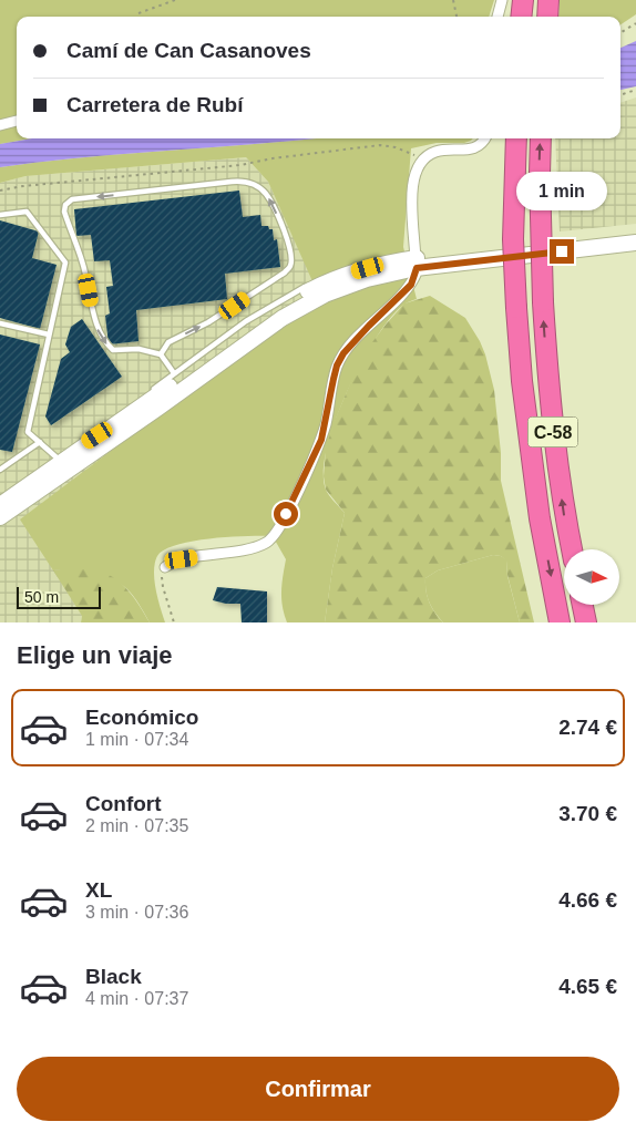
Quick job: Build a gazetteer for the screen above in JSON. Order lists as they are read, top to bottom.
{
  "streets": {
    "highway": ["C-58"]
  },
  "scale_bar": "50 m",
  "north": "right",
  "page": {
    "banner": ["Camí de Can Casanoves", "Carretera de Rubí"],
    "bubble": "1 min",
    "scale": "50 m",
    "heading": "Elige un viaje",
    "list": [
      {
        "name": "Económico",
        "note": "1 min · 07:34",
        "value": "2.74 €"
      },
      {
        "name": "Confort",
        "note": "2 min · 07:35",
        "value": "3.70 €"
      },
      {
        "name": "XL",
        "note": "3 min · 07:36",
        "value": "4.66 €"
      },
      {
        "name": "Black",
        "note": "4 min · 07:37",
        "value": "4.65 €"
      }
    ],
    "buttons": "Confirmar"
  }
}
